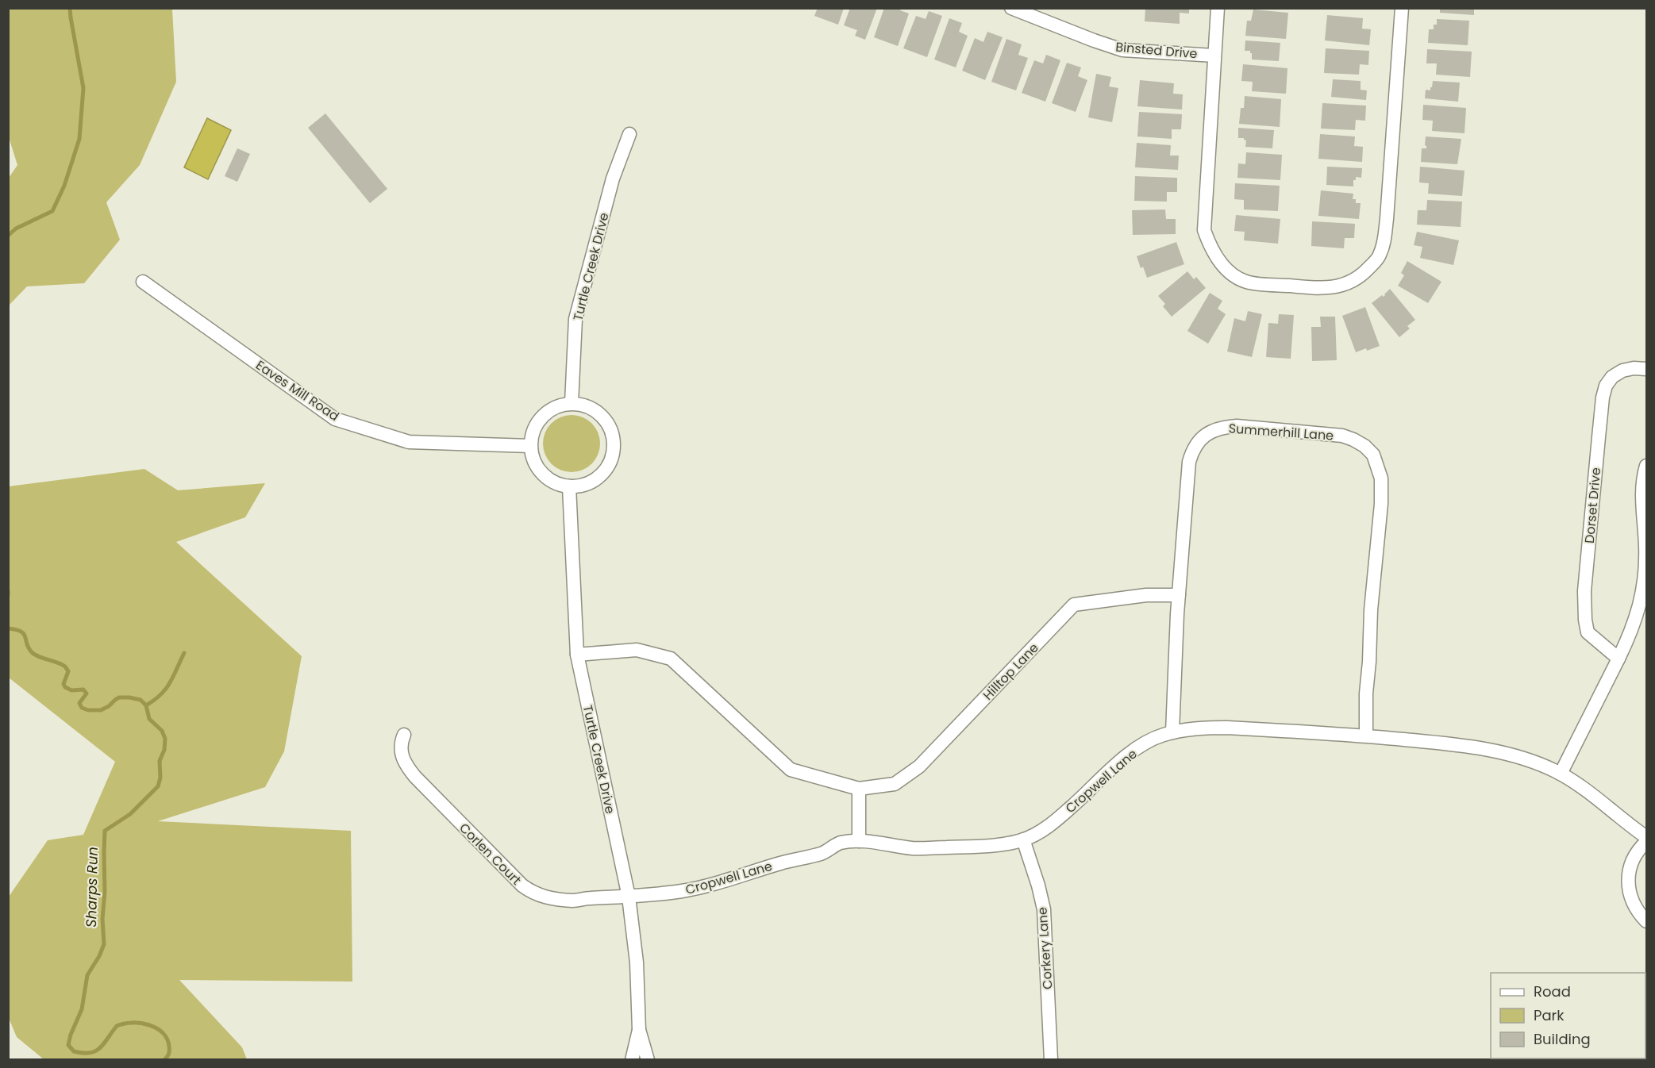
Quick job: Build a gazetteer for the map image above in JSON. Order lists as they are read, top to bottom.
{
  "streets": {
    "street": [
      "Binsted Drive",
      "Turtle Creek Drive",
      "Eaves Mill Road",
      "Summerhill Lane",
      "Dorset Drive",
      "Hilltop Lane",
      "Cropwell Lane",
      "Corlen Court",
      "Corkery Lane"
    ]
  },
  "crossings": [
    ["Turtle Creek Drive", "Eaves Mill Road"],
    ["Turtle Creek Drive", "Hilltop Lane"],
    ["Turtle Creek Drive", "Cropwell Lane"],
    ["Turtle Creek Drive", "Corlen Court"],
    ["Summerhill Lane", "Hilltop Lane"],
    ["Summerhill Lane", "Cropwell Lane"],
    ["Cropwell Lane", "Corlen Court"],
    ["Cropwell Lane", "Corkery Lane"]
  ],
  "water": ["Sharps Run"],
  "legend": ["Road", "Park", "Building"]
}
